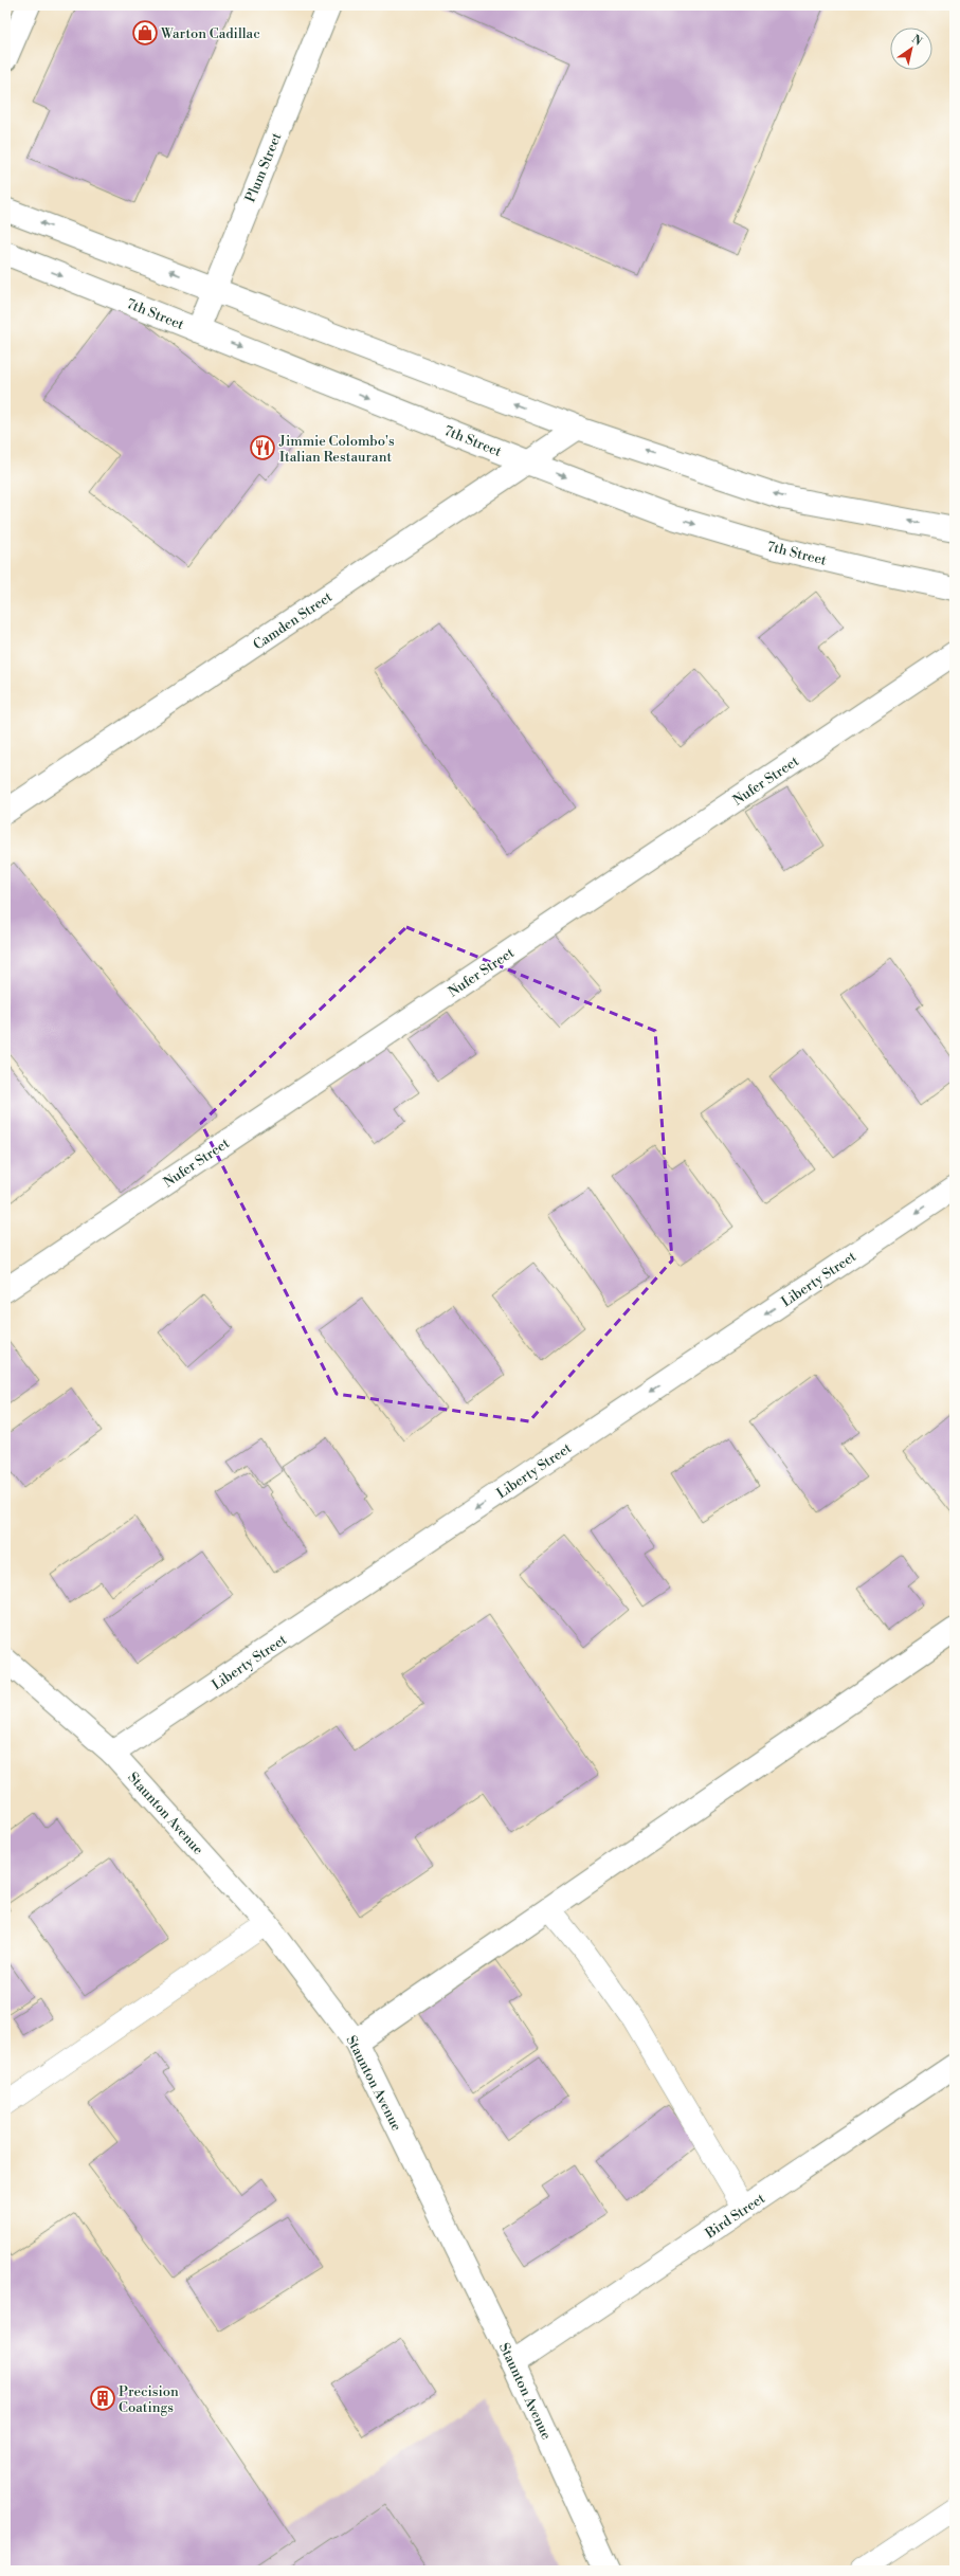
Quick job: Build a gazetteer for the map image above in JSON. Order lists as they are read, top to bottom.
{
  "streets": {
    "street": [
      "Plum Street",
      "7th Street",
      "Camden Street",
      "Nufer Street",
      "Liberty Street",
      "Staunton Avenue",
      "Bird Street"
    ]
  },
  "crossings": [
    ["Plum Street", "7th Street"],
    ["7th Street", "Camden Street"],
    ["Liberty Street", "Staunton Avenue"],
    ["Staunton Avenue", "Bird Street"]
  ],
  "one_way": ["Liberty Street"],
  "places": {
    "shop": ["Warton Cadillac"],
    "restaurant": ["Jimmie Colombo's Italian Restaurant"],
    "building": ["Precision Coatings"]
  },
  "north": "top right"
}
